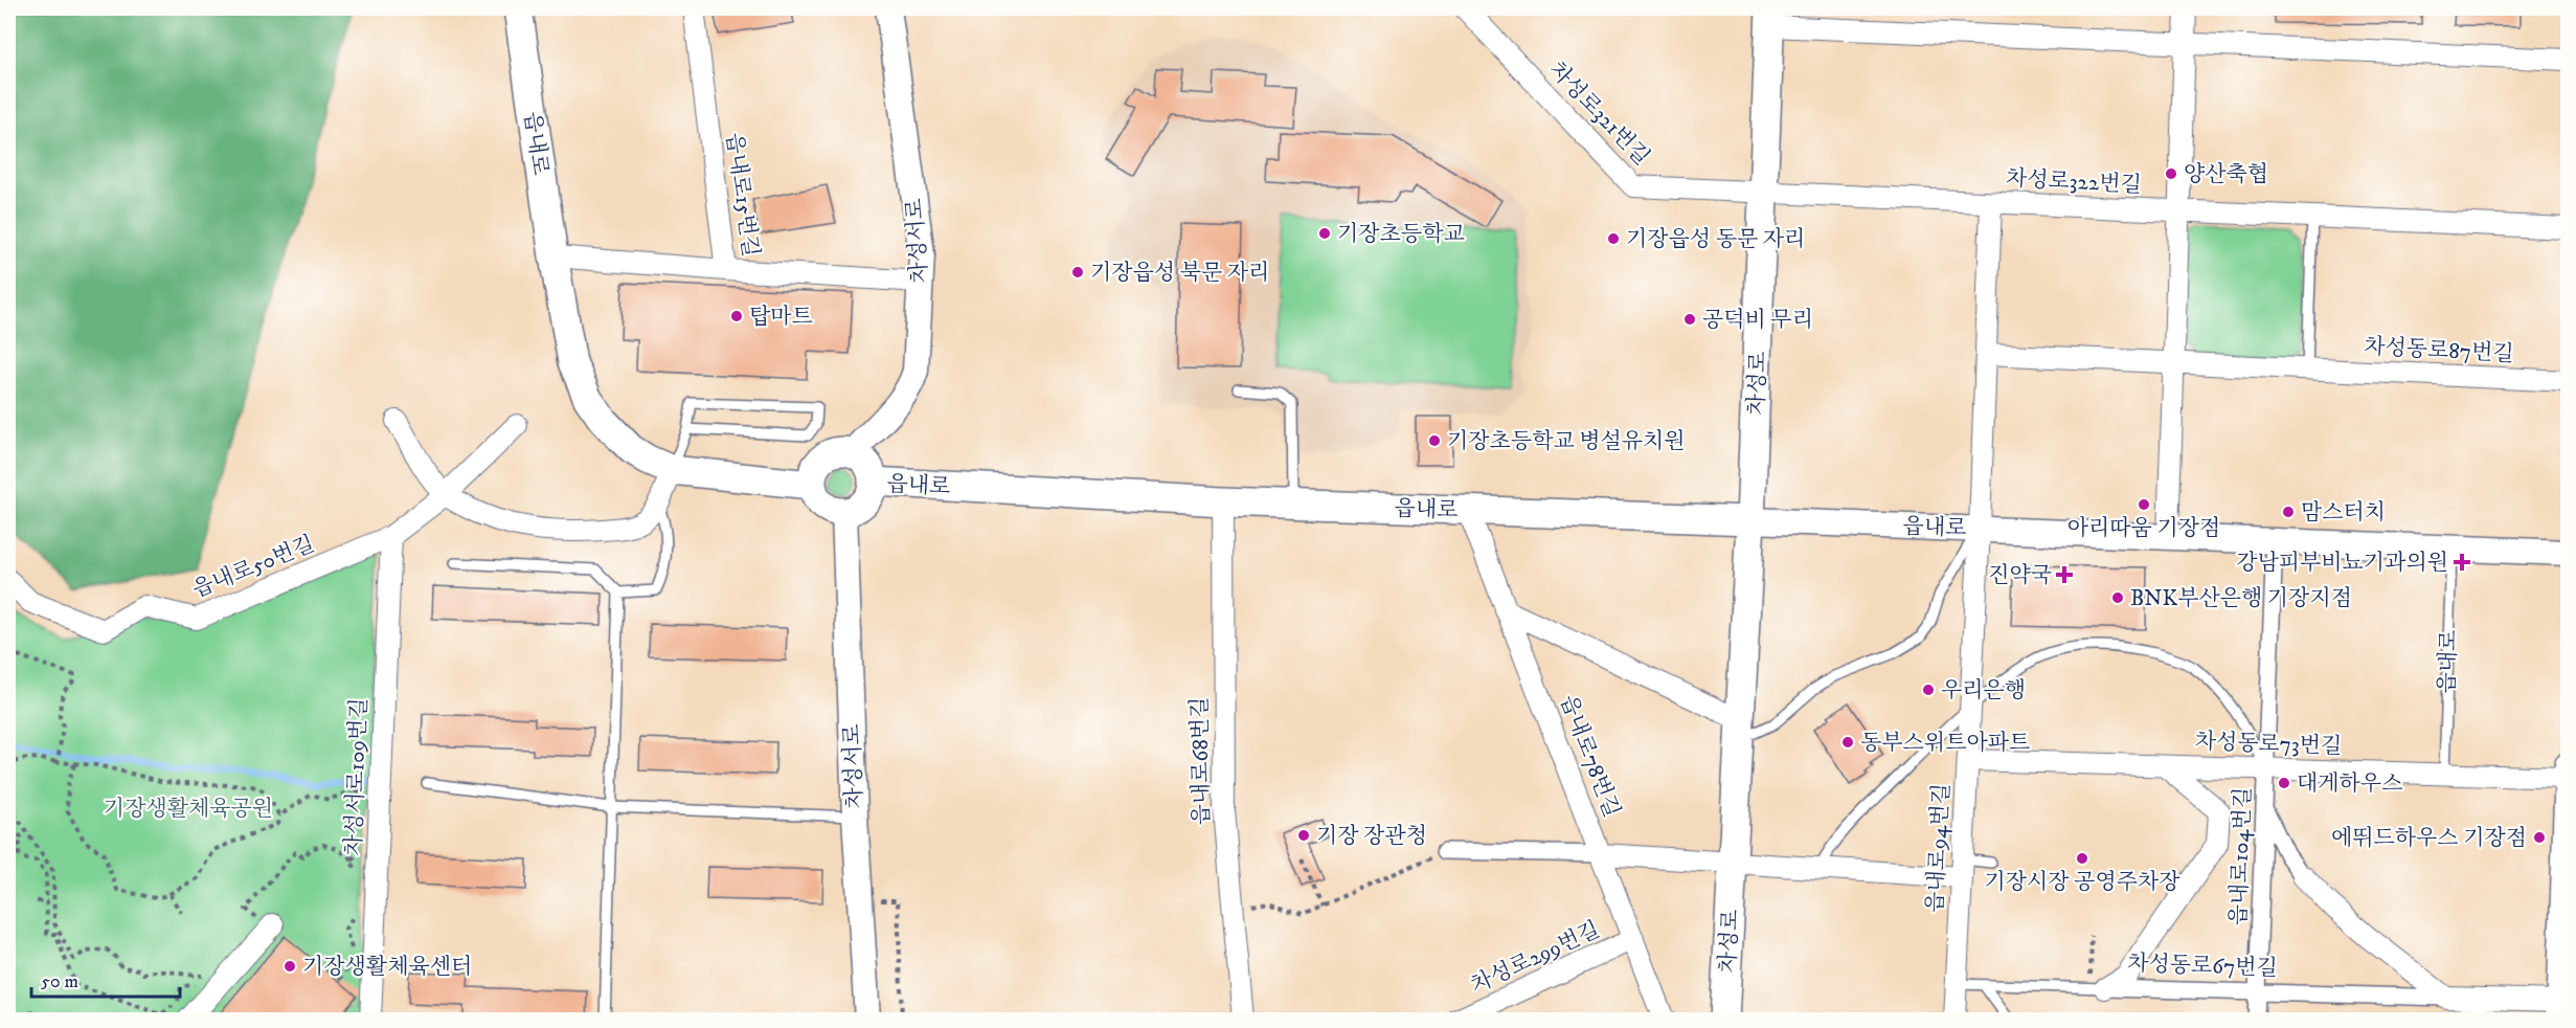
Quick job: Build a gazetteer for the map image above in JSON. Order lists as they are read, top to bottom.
{
  "streets": {
    "main road": ["읍내로", "차성로"],
    "street": [
      "차성로321번길",
      "차성로322번길",
      "읍내로15번길",
      "차성서로",
      "차성동로87번길",
      "읍내로50번길",
      "차성동로73번길",
      "읍내로78번길",
      "읍내로68번길",
      "차성서로109번길",
      "읍내로94번길",
      "읍내로104번길",
      "차성로299번길",
      "차성동로67번길"
    ]
  },
  "crossings": [
    ["차성로321번길", "차성로322번길"],
    ["차성로321번길", "차성로"],
    ["읍내로", "차성로322번길"],
    ["읍내로", "차성서로"],
    ["읍내로", "차성동로87번길"],
    ["읍내로", "차성로"],
    ["읍내로", "차성동로73번길"],
    ["읍내로", "읍내로78번길"],
    ["읍내로", "읍내로68번길"],
    ["읍내로", "읍내로94번길"],
    ["읍내로", "읍내로104번길"],
    ["차성로322번길", "차성로"],
    ["읍내로15번길", "차성서로"],
    ["읍내로50번길", "차성서로109번길"],
    ["차성동로73번길", "읍내로94번길"],
    ["차성동로73번길", "읍내로104번길"],
    ["읍내로78번길", "차성로299번길"],
    ["읍내로94번길", "읍내로104번길"],
    ["읍내로94번길", "차성동로67번길"],
    ["읍내로104번길", "차성동로67번길"]
  ],
  "parks": ["기장생활체육공원"],
  "places": {
    "other": [
      "양산축협",
      "기장초등학교",
      "기장읍성 동문 자리",
      "기장읍성 북문 자리",
      "탑마트",
      "공덕비 무리",
      "기장초등학교 병설유치원",
      "아리따움 기장점",
      "맘스터치",
      "BNK부산은행 기장지점",
      "우리은행",
      "동부스위트아파트",
      "대게하우스",
      "기장 장관청",
      "에뛰드하우스 기장점",
      "기장시장 공영주차장",
      "기장생활체육센터"
    ],
    "health": ["강남피부비뇨기과의원", "진약국"]
  },
  "scale_bar": "50 m"
}
